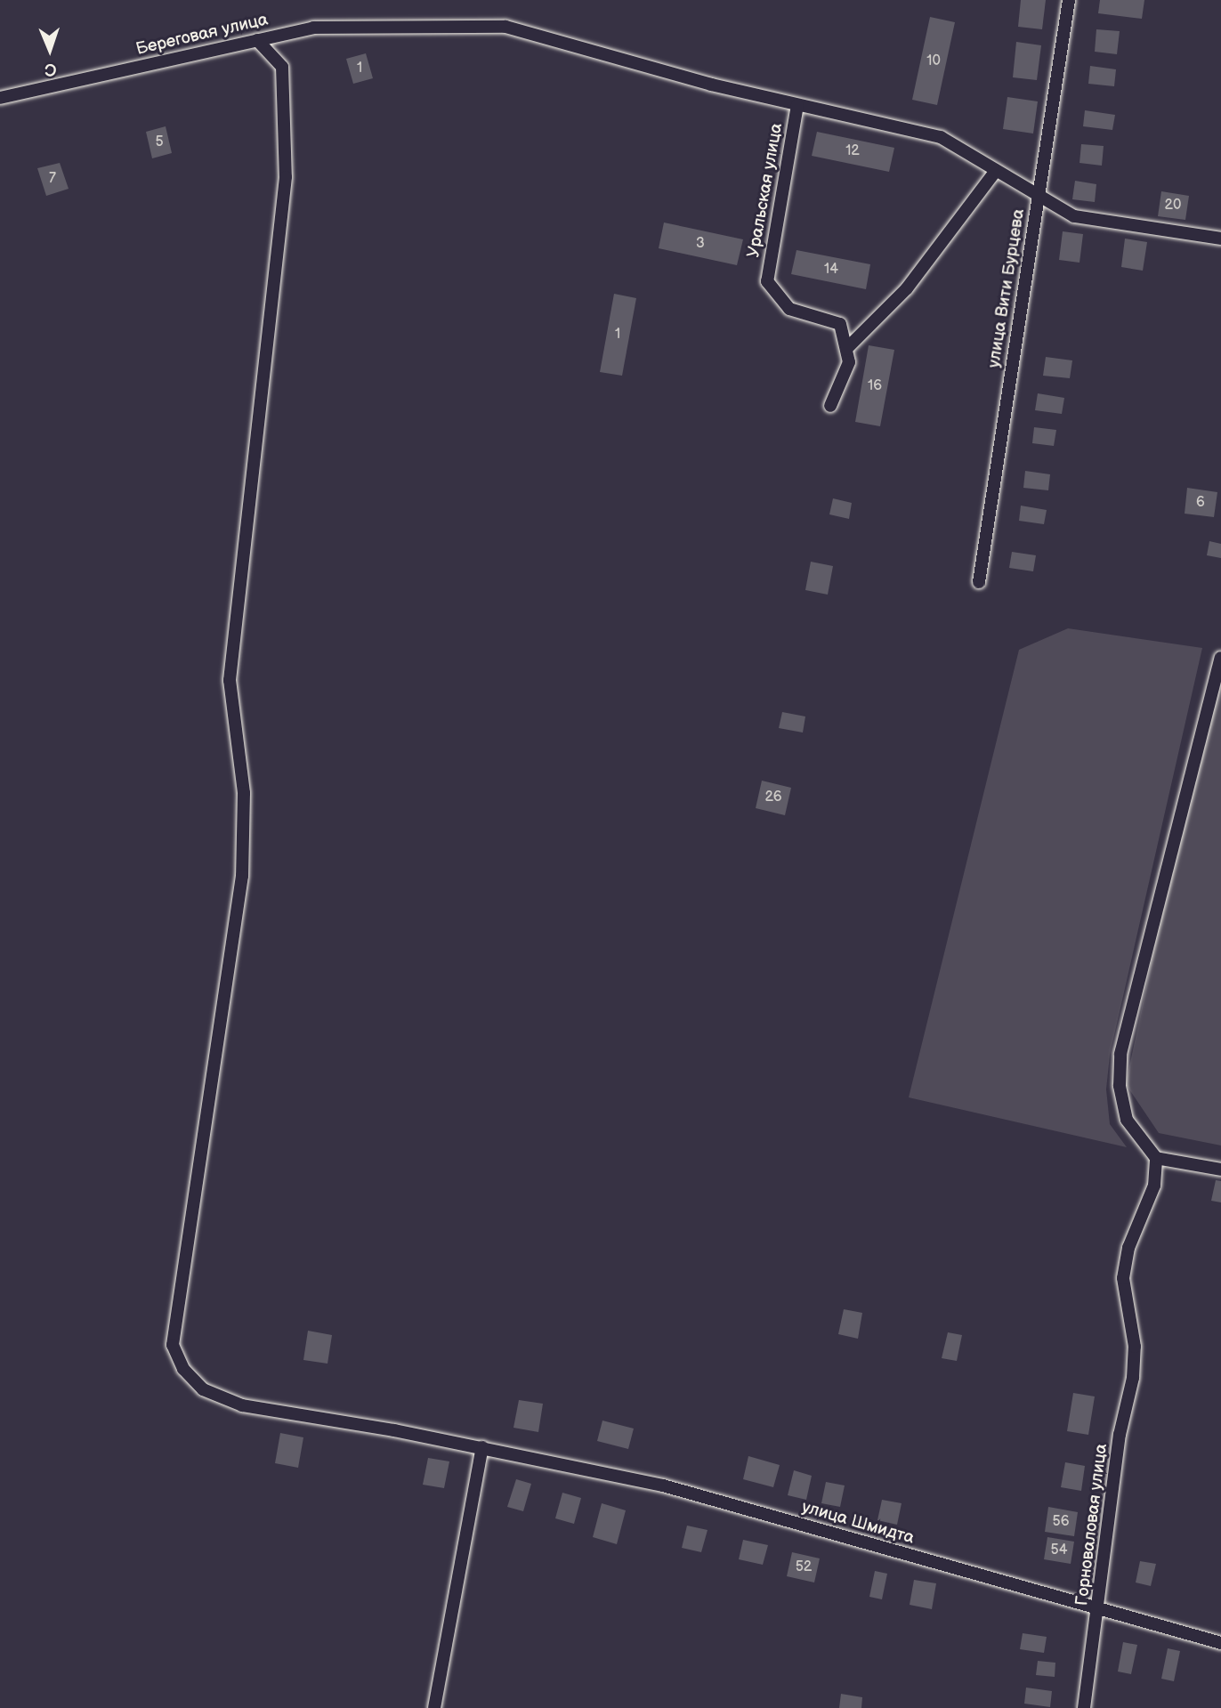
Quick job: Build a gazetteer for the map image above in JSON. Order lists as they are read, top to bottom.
{
  "streets": {
    "street": [
      "Береговая улица",
      "Уральская улица",
      "улица Вити Бурцева",
      "улица Шмидта",
      "Горноваловая улица"
    ]
  },
  "crossings": [
    ["Береговая улица", "Уральская улица"],
    ["Береговая улица", "улица Вити Бурцева"],
    ["Береговая улица", "улица Шмидта"],
    ["улица Шмидта", "Горноваловая улица"]
  ],
  "house_numbers": [
    "10",
    "1",
    "5",
    "12",
    "7",
    "20",
    "3",
    "14",
    "1",
    "16",
    "6",
    "26",
    "56",
    "54",
    "52"
  ],
  "north": "bottom"
}
